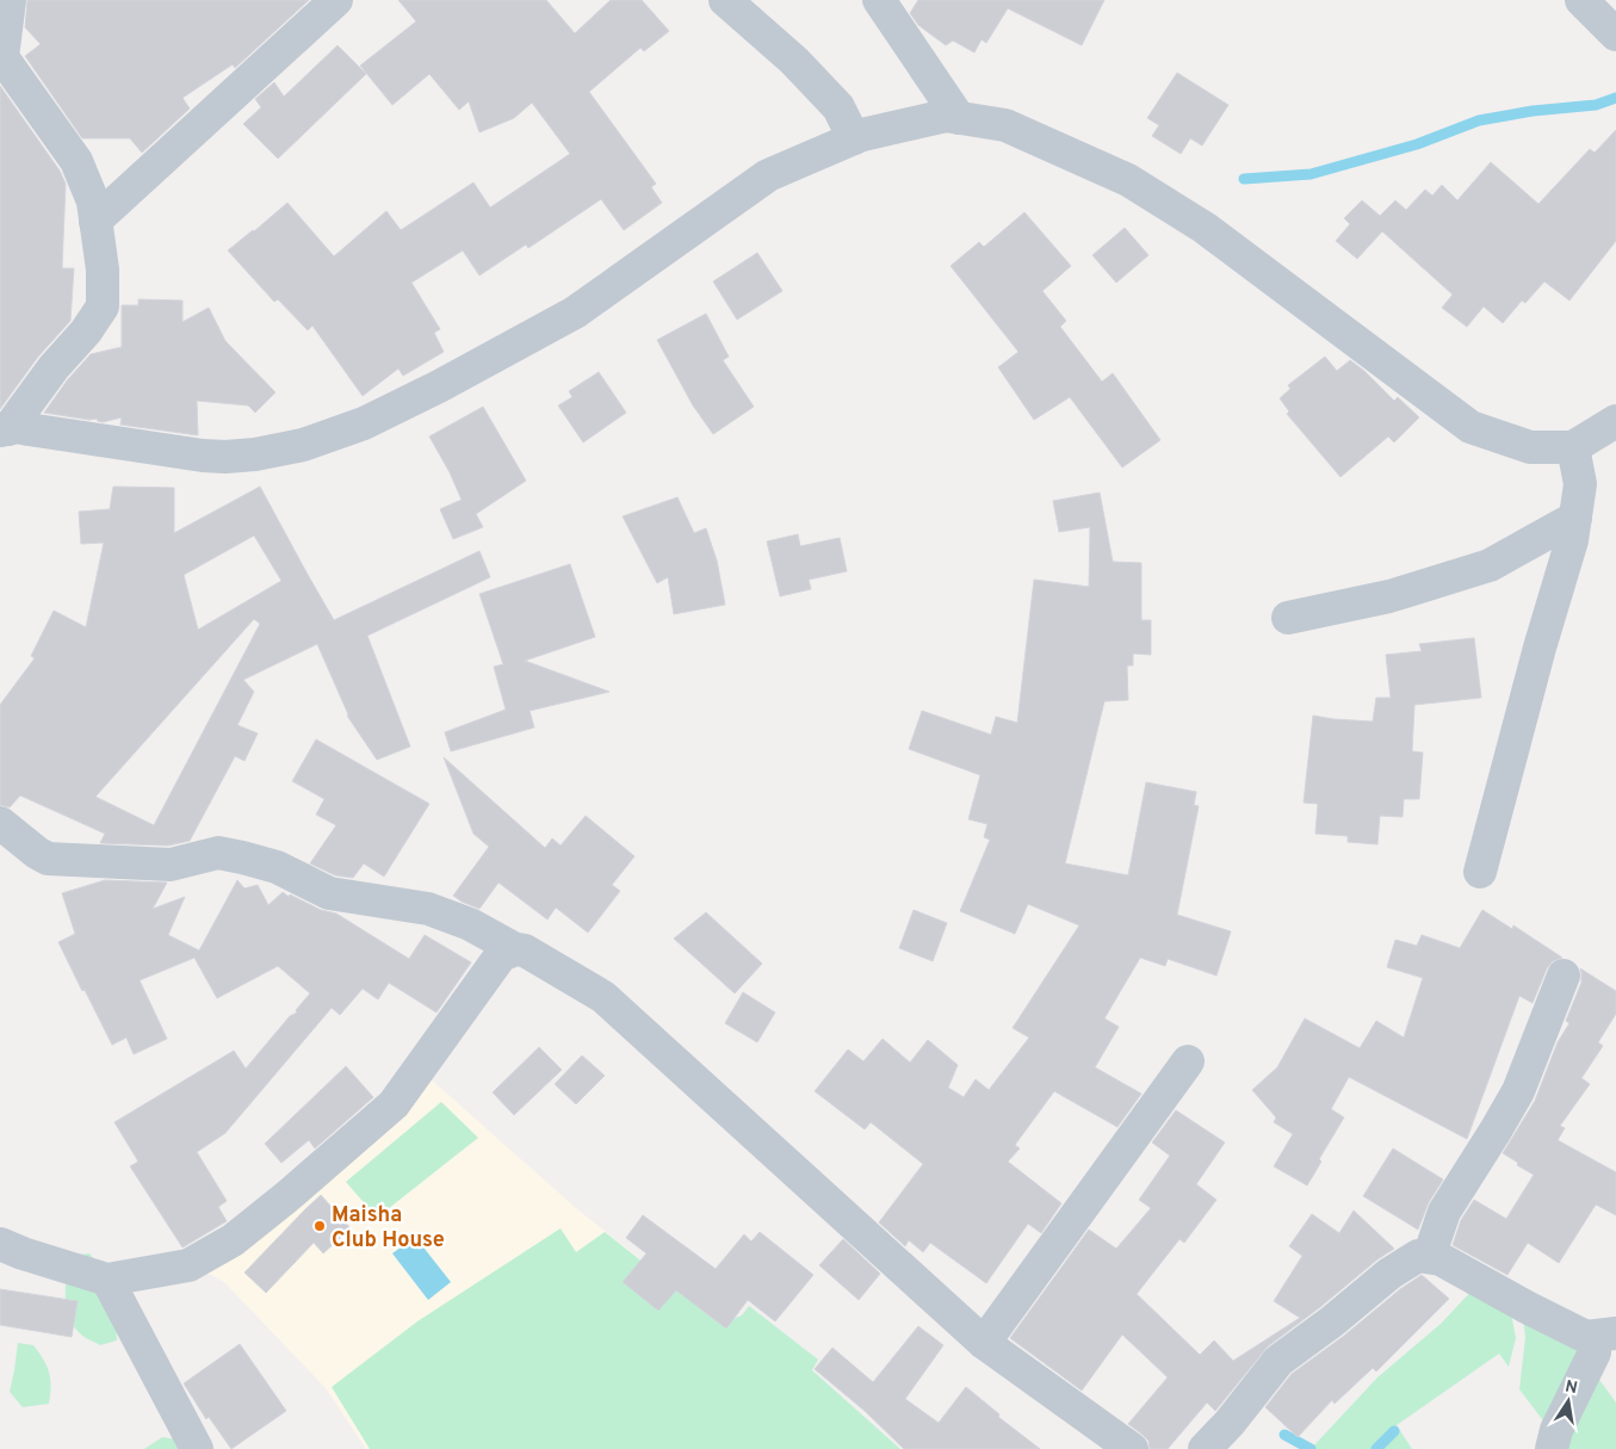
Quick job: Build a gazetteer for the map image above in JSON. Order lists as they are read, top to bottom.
{
  "places": ["Maisha Club House"],
  "north": "top"
}
